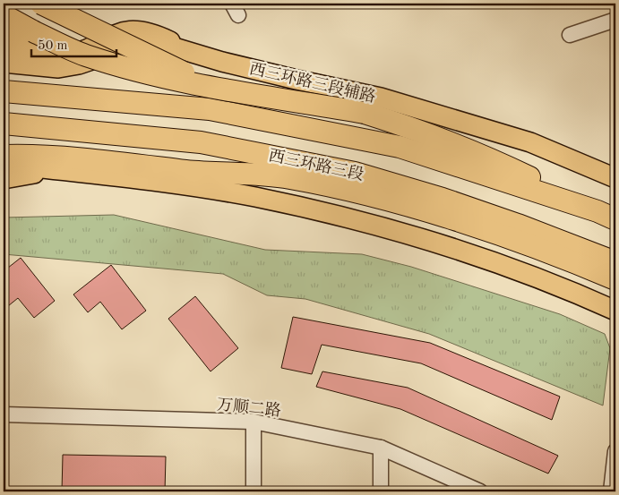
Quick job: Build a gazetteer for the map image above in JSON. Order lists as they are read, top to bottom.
{
  "streets": {
    "highway": ["西三环路三段"],
    "main road": ["西三环路三段辅路"],
    "street": ["万顺二路"]
  },
  "scale_bar": "50 m"
}
